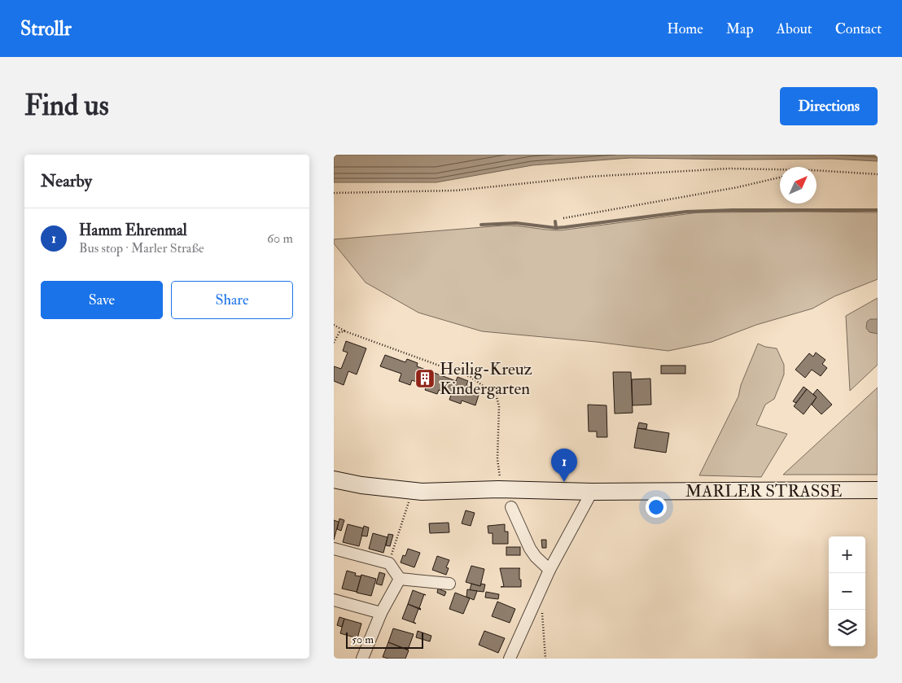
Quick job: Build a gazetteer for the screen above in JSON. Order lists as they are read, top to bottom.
{
  "streets": {
    "main road": ["MARLER STRASSE"]
  },
  "places": {
    "building": ["Heilig-Kreuz Kindergarten"]
  },
  "scale_bar": "50 m",
  "north": "top right",
  "page": {
    "header": "Strollr",
    "nav": [
      "Home",
      "Map",
      "About",
      "Contact"
    ],
    "buttons": [
      "Directions",
      ["Save", "Share"]
    ],
    "title": "Find us",
    "heading": "Nearby",
    "list": [
      {
        "mark": "1",
        "name": "Hamm Ehrenmal",
        "note": "Bus stop · Marler Straße",
        "value": "60 m"
      }
    ],
    "pins": "1",
    "map_buttons": ["+", "−"],
    "scale": "50 m"
  }
}
